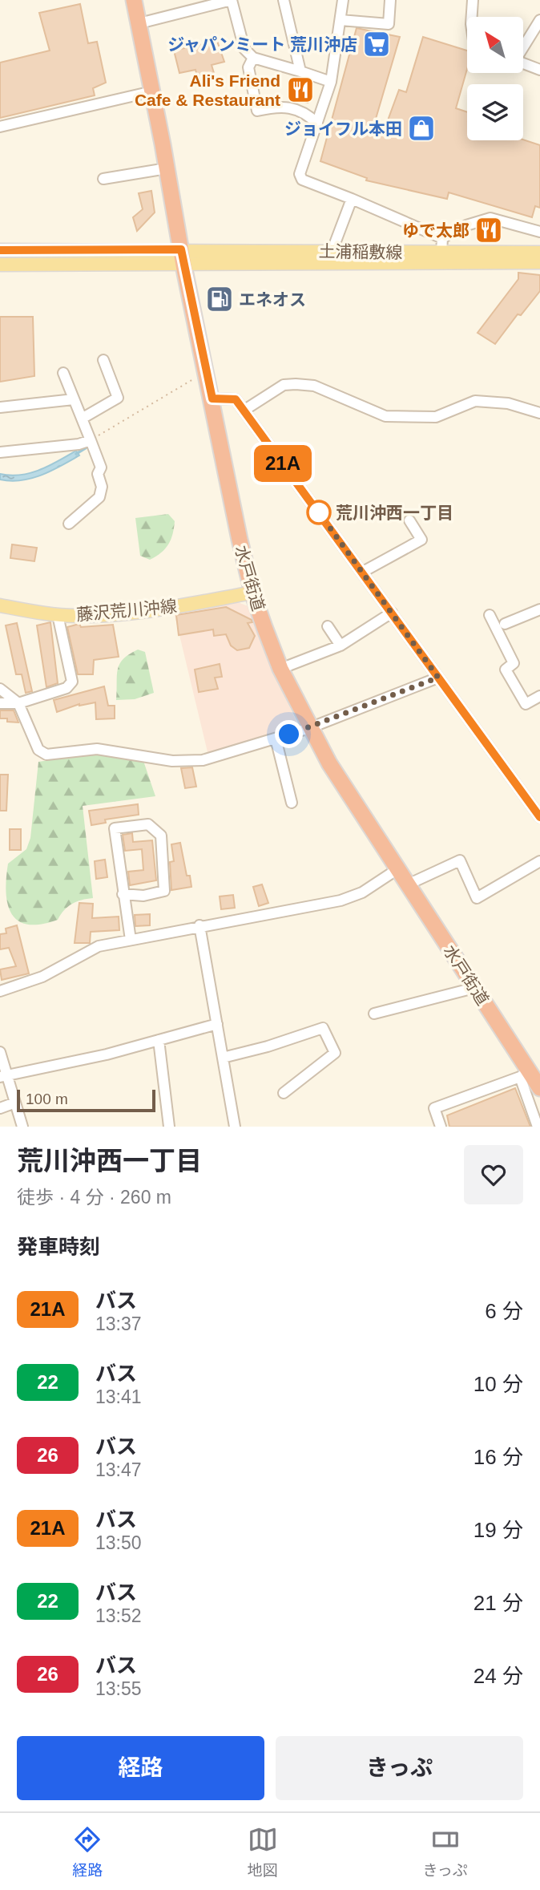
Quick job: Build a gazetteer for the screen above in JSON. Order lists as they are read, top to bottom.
{
  "streets": {
    "highway": ["水戸街道"],
    "main road": ["土浦稲敷線", "藤沢荒川沖線"]
  },
  "crossings": [
    ["土浦稲敷線", "水戸街道"],
    ["水戸街道", "藤沢荒川沖線"]
  ],
  "places": {
    "supermarket": ["ジャパンミート 荒川沖店"],
    "restaurant": ["Ali's Friend Cafe & Restaurant", "ゆで太郎"],
    "shop": ["ジョイフル本田"],
    "fuel station": ["エネオス"],
    "other": ["荒川沖西一丁目"]
  },
  "lines": ["bus line 21A"],
  "scale_bar": "100 m",
  "north": "top left",
  "page": {
    "on_map": "21A",
    "scale": "100 m",
    "heading": [
      ["荒川沖西一丁目", "徒歩 · 4 分 · 260 m"],
      "発車時刻"
    ],
    "list": [
      {
        "mark": "21A",
        "name": "バス",
        "note": "13:37",
        "value": "6 分"
      },
      {
        "mark": "22",
        "name": "バス",
        "note": "13:41",
        "value": "10 分"
      },
      {
        "mark": "26",
        "name": "バス",
        "note": "13:47",
        "value": "16 分"
      },
      {
        "mark": "21A",
        "name": "バス",
        "note": "13:50",
        "value": "19 分"
      },
      {
        "mark": "22",
        "name": "バス",
        "note": "13:52",
        "value": "21 分"
      },
      {
        "mark": "26",
        "name": "バス",
        "note": "13:55",
        "value": "24 分"
      }
    ],
    "buttons": ["経路", "きっぷ"],
    "tabs": ["経路", "地図", "きっぷ"]
  }
}
